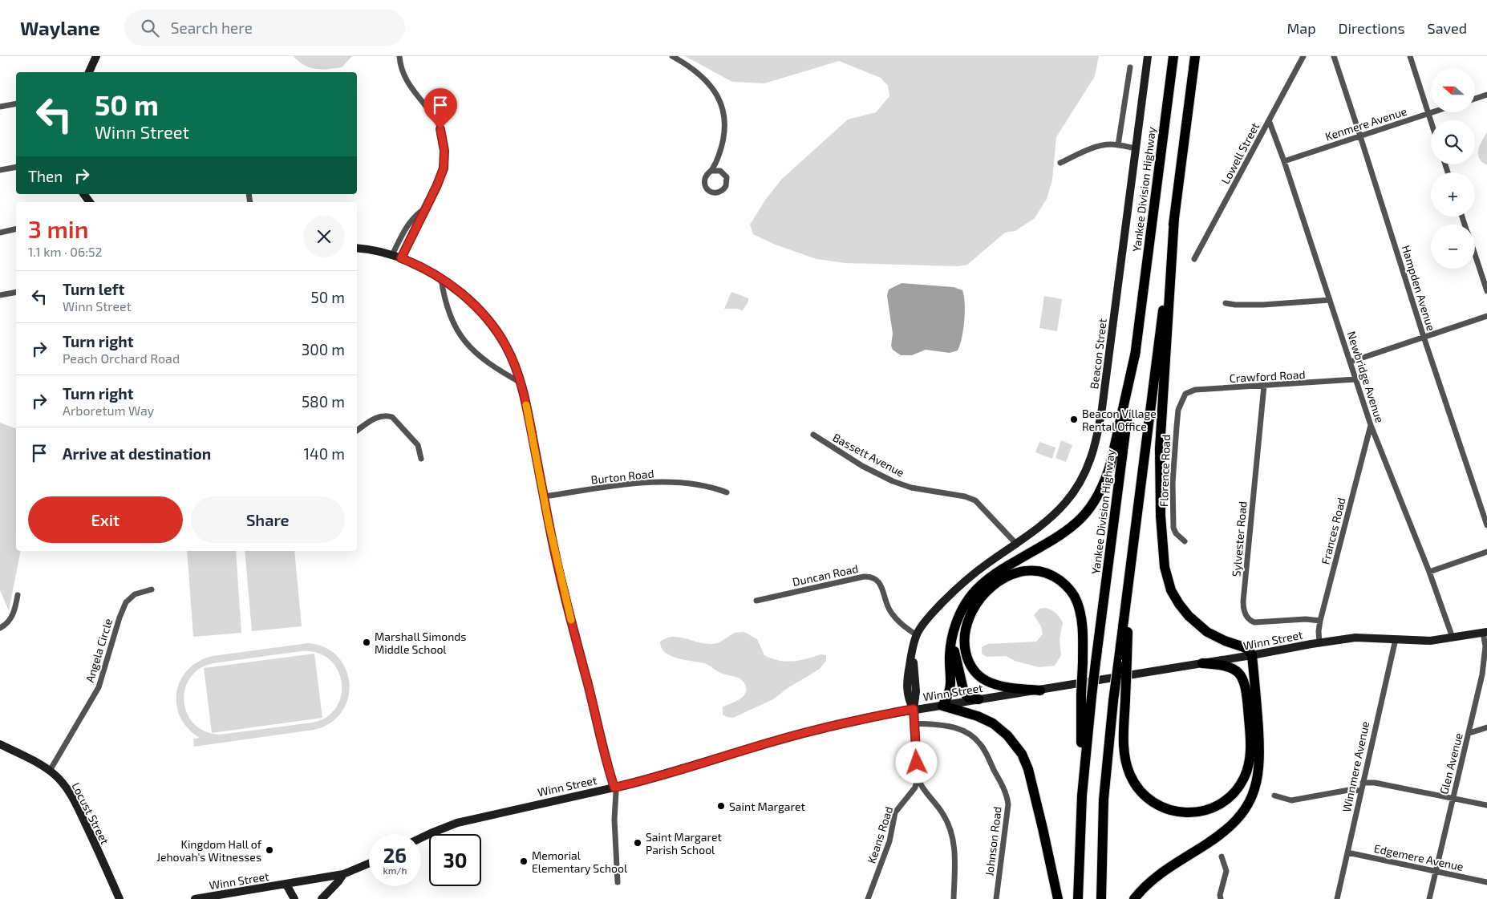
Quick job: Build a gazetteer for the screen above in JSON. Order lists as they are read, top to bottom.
{
  "streets": {
    "highway": ["Yankee Division Highway"],
    "street": [
      "Kenmere Avenue",
      "Lowell Street",
      "Hampden Avenue",
      "Beacon Street",
      "Crawford Road",
      "Newbridge Avenue",
      "Bassett Avenue",
      "Florence Road",
      "Burton Road",
      "Frances Road",
      "Sylvester Road",
      "Duncan Road",
      "Winn Street",
      "Angela Circle",
      "Glen Avenue",
      "Winnmere Avenue",
      "Locust Street",
      "Keans Road",
      "Johnson Road",
      "Edgemere Avenue"
    ]
  },
  "crossings": [
    ["Kenmere Avenue", "Hampden Avenue"],
    ["Kenmere Avenue", "Newbridge Avenue"],
    ["Lowell Street", "Newbridge Avenue"],
    ["Beacon Street", "Bassett Avenue"],
    ["Beacon Street", "Duncan Road"],
    ["Beacon Street", "Winn Street"],
    ["Beacon Street", "Keans Road"],
    ["Crawford Road", "Newbridge Avenue"],
    ["Crawford Road", "Florence Road"],
    ["Crawford Road", "Sylvester Road"],
    ["Newbridge Avenue", "Frances Road"],
    ["Newbridge Avenue", "Winn Street"],
    ["Frances Road", "Sylvester Road"],
    ["Frances Road", "Winn Street"],
    ["Winn Street", "Glen Avenue"],
    ["Winn Street", "Winnmere Avenue"],
    ["Winn Street", "Keans Road"],
    ["Angela Circle", "Locust Street"],
    ["Glen Avenue", "Edgemere Avenue"],
    ["Winnmere Avenue", "Edgemere Avenue"],
    ["Keans Road", "Johnson Road"]
  ],
  "places": [
    "Beacon Village Rental Office",
    "Marshall Simonds Middle School",
    "Saint Margaret",
    "Saint Margaret Parish School",
    "Kingdom Hall of Jehovah's Witnesses",
    "Memorial Elementary School"
  ],
  "north": "left",
  "page": {
    "header": "Waylane",
    "search": "Search here",
    "nav": ["Map", "Directions", "Saved"],
    "map_buttons": ["+", "−"],
    "turn": ["50 m", "Winn Street"],
    "then": "Then",
    "heading": ["3 min", "1.1 km · 06:52"],
    "list": [
      {
        "name": "Turn left",
        "note": "Winn Street",
        "value": "50 m"
      },
      {
        "name": "Turn right",
        "note": "Peach Orchard Road",
        "value": "300 m"
      },
      {
        "name": "Turn right",
        "note": "Arboretum Way",
        "value": "580 m"
      },
      {
        "name": "Arrive at destination",
        "value": "140 m"
      }
    ],
    "buttons": ["Exit", "Share"],
    "speed": "26 km/h",
    "limit": "30"
  }
}
